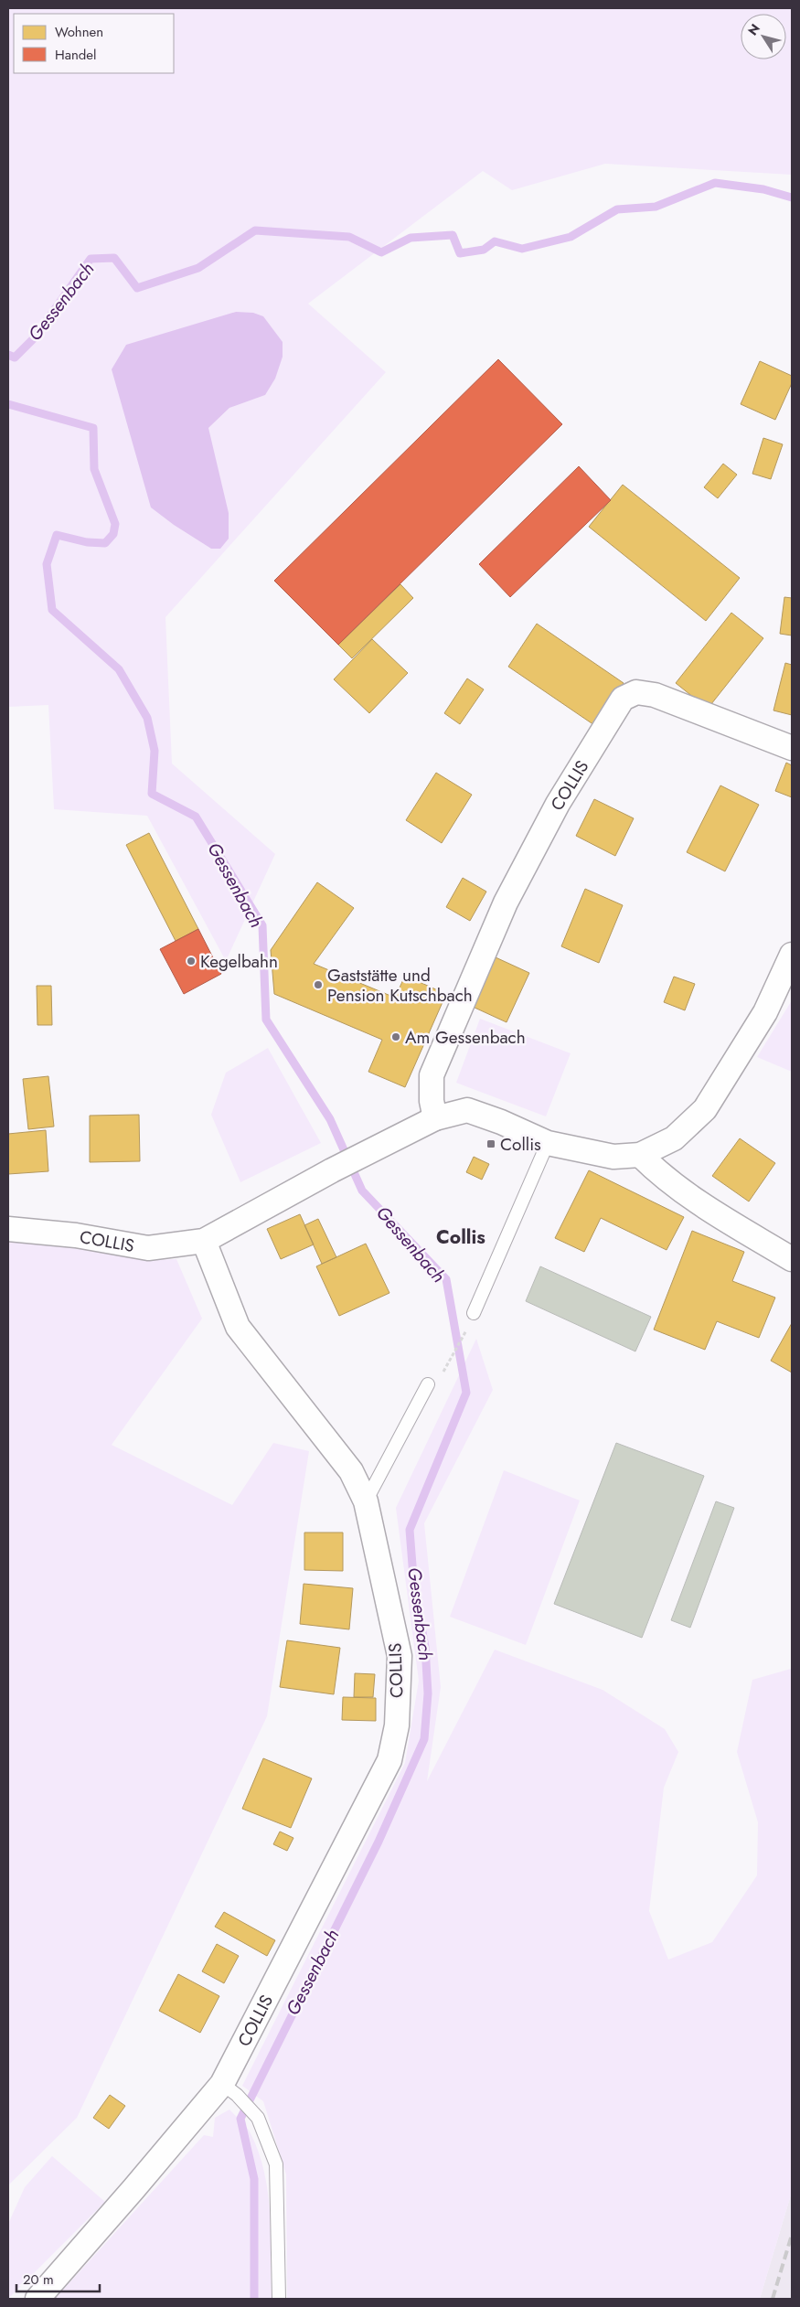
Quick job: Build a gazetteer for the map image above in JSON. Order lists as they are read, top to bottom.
{
  "streets": {
    "street": ["COLLIS"]
  },
  "districts": ["Collis"],
  "water": ["Gessenbach"],
  "places": {
    "other": ["Kegelbahn", "Gaststätte und Pension Kutschbach", "Am Gessenbach"],
    "transit": ["Collis"]
  },
  "legend": ["Wohnen", "Handel"],
  "scale_bar": "20 m",
  "north": "top left"
}
